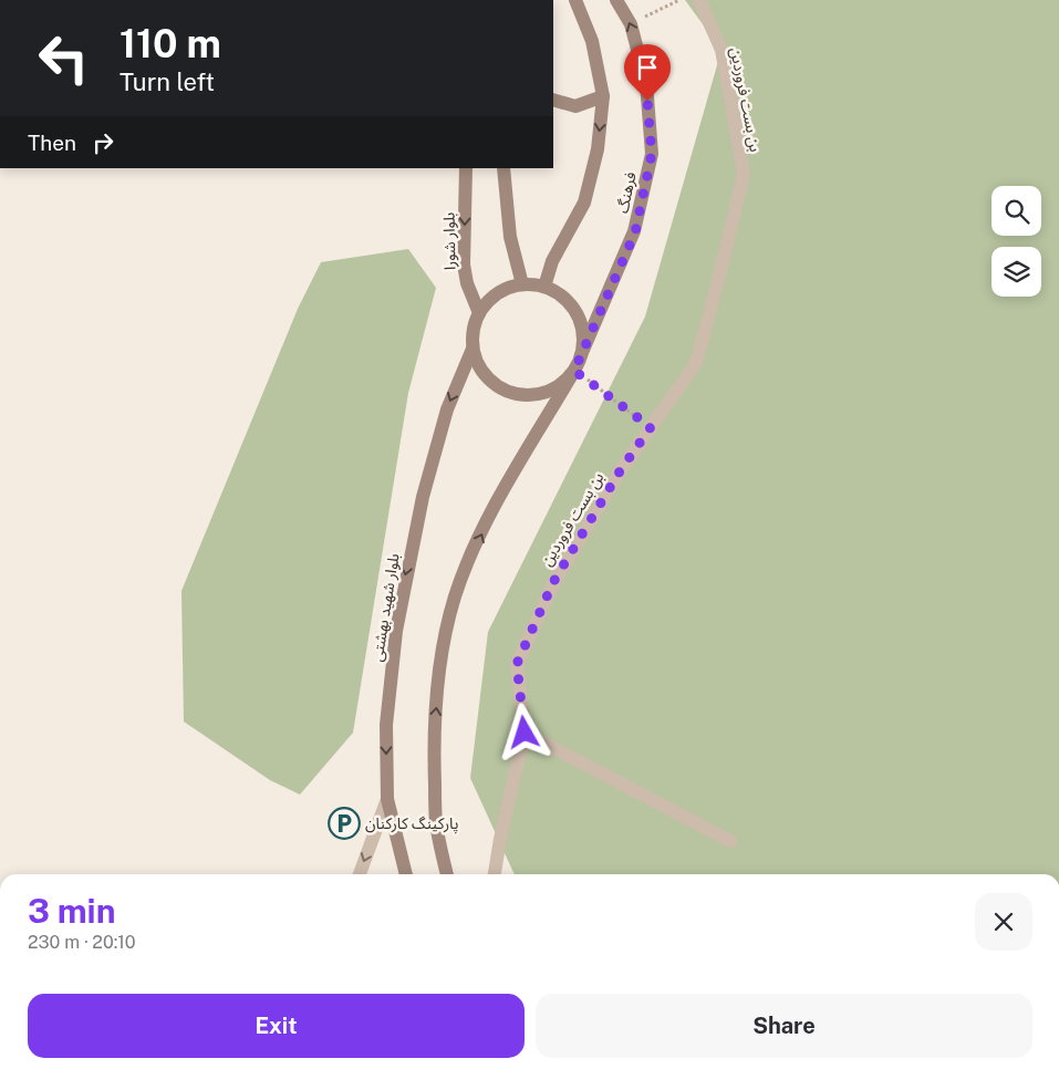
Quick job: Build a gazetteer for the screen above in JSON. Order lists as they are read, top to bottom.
{
  "streets": {
    "main road": ["فرهنگ", "بلوار شورا", "بلوار شهید بهشتی"],
    "street": ["بن بست فروردین"]
  },
  "crossings": [
    ["فرهنگ", "بلوار شورا"],
    ["فرهنگ", "بلوار شهید بهشتی"],
    ["بلوار شورا", "بلوار شهید بهشتی"]
  ],
  "places": {
    "parking": ["پارکینگ کارکنان"]
  },
  "page": {
    "turn": ["110 m", "Turn left"],
    "then": "Then",
    "heading": ["3 min", "230 m · 20:10"],
    "buttons": ["Exit", "Share"]
  }
}
